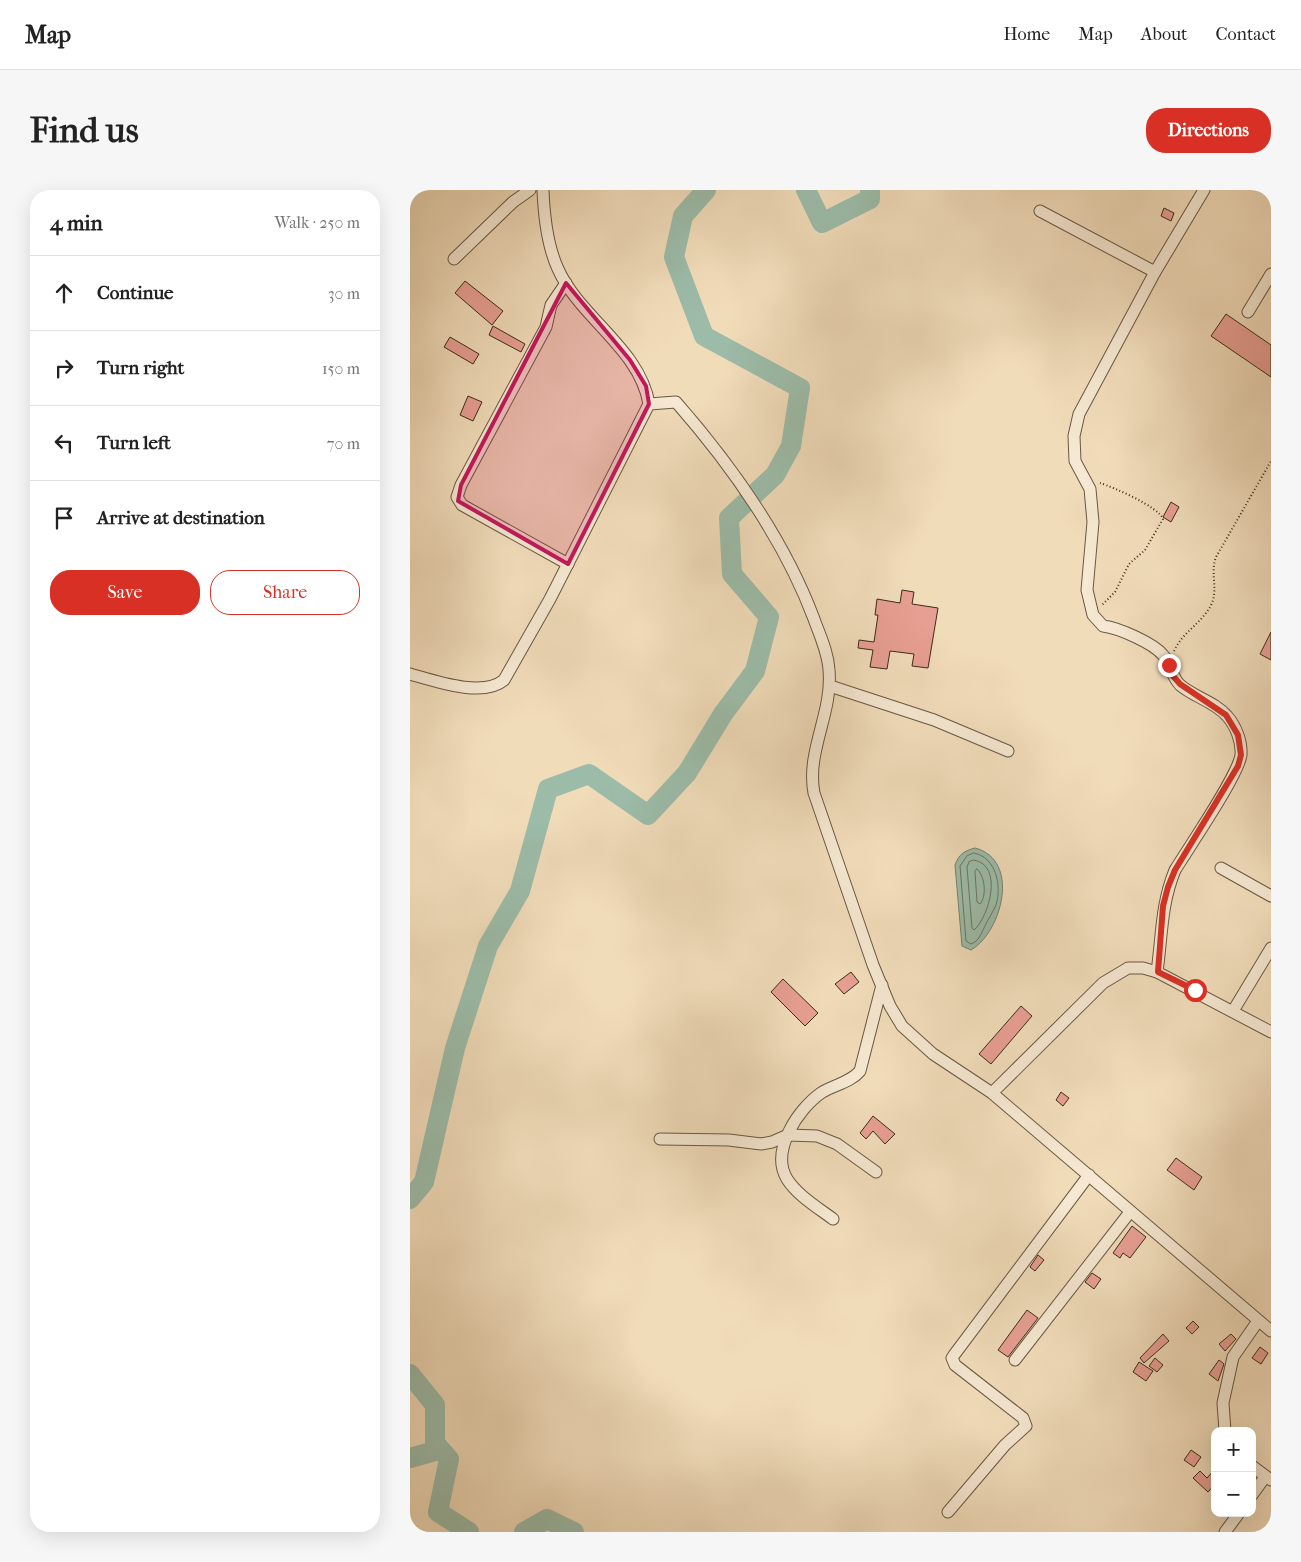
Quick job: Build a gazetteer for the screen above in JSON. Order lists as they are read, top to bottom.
{
  "page": {
    "header": "Map",
    "nav": [
      "Home",
      "Map",
      "About",
      "Contact"
    ],
    "buttons": [
      "Directions",
      ["Save", "Share"]
    ],
    "title": "Find us",
    "heading": ["4 min", "Walk · 250 m"],
    "list": [
      ["Continue", "30 m"],
      ["Turn right", "150 m"],
      ["Turn left", "70 m"],
      "Arrive at destination"
    ],
    "map_buttons": ["+", "−"]
  }
}
